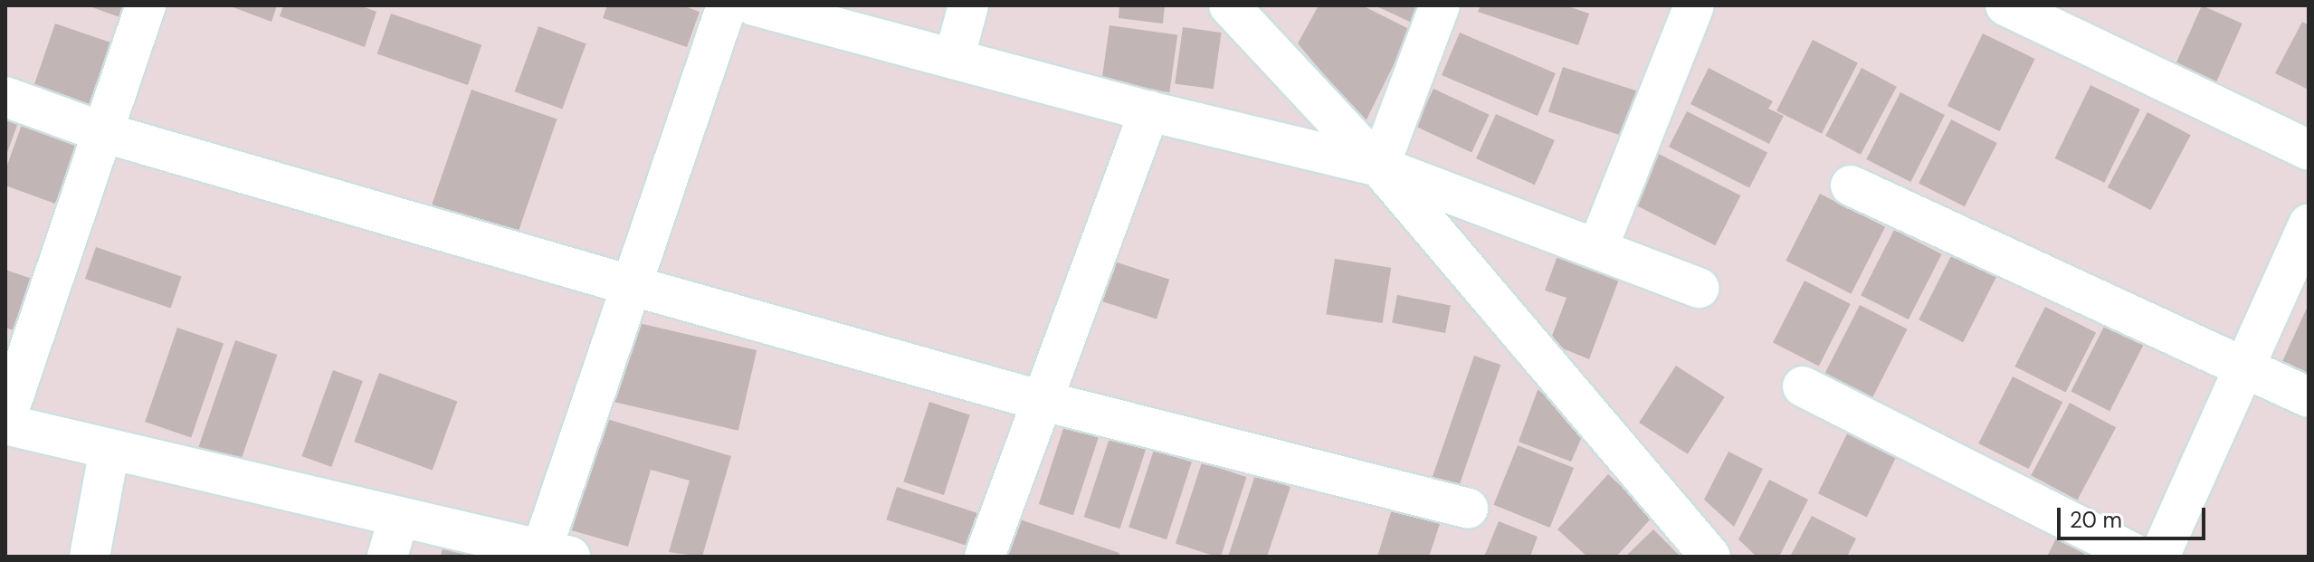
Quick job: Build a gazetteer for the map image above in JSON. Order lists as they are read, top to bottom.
{
  "scale_bar": "20 m"
}
